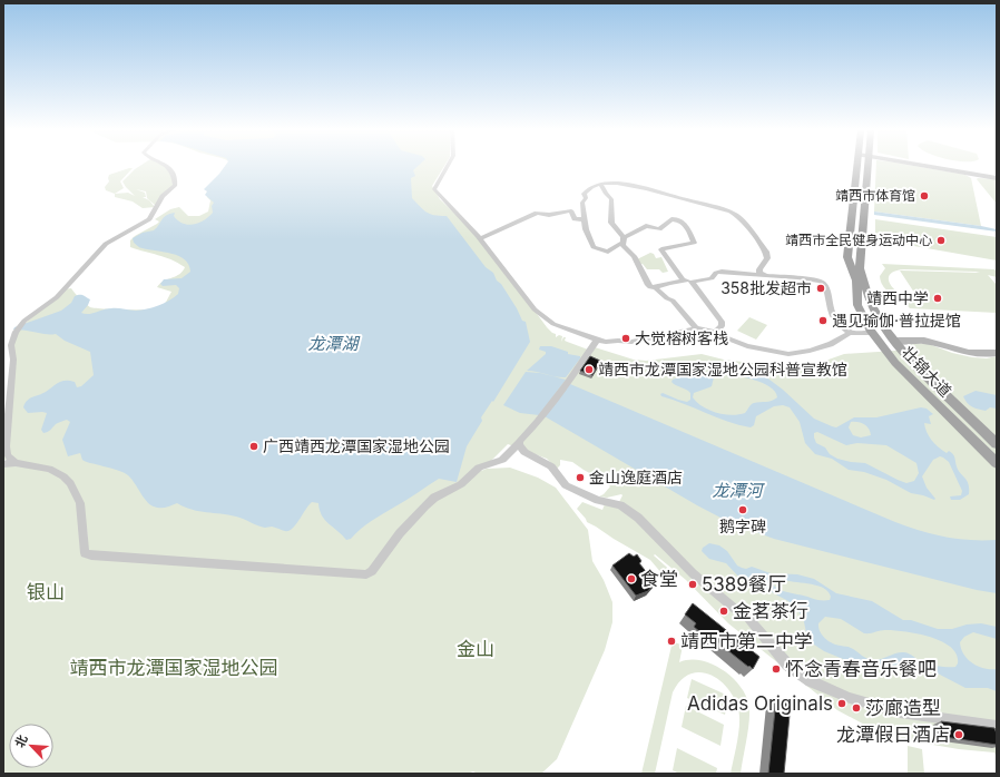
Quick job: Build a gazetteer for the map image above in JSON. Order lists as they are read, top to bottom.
{
  "streets": {
    "main road": ["壮锦大道"]
  },
  "water": ["龙潭湖", "龙潭河"],
  "parks": ["银山", "金山", "靖西市龙潭国家湿地公园"],
  "places": [
    "靖西市体育馆",
    "靖西市全民健身运动中心",
    "358批发超市",
    "靖西中学",
    "遇见瑜伽·普拉提馆",
    "大觉榕树客栈",
    "靖西市龙潭国家湿地公园科普宣教馆",
    "广西靖西龙潭国家湿地公园",
    "金山逸庭酒店",
    "鹅字碑",
    "食堂",
    "5389餐厅",
    "金茗茶行",
    "靖西市第二中学",
    "怀念青春音乐餐吧",
    "Adidas Originals",
    "莎廊造型",
    "龙潭假日酒店"
  ],
  "north": "top left"
}
